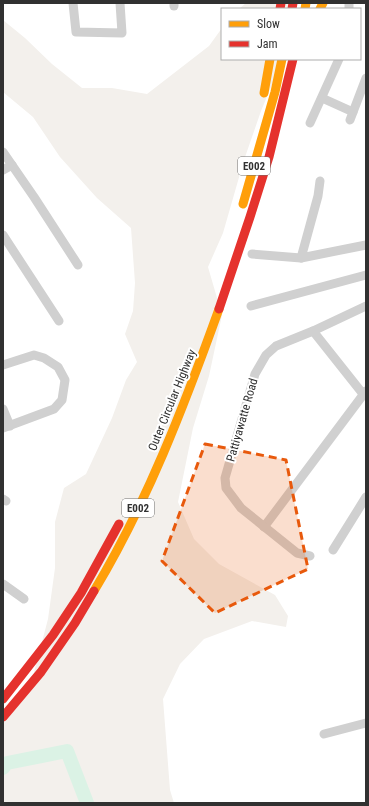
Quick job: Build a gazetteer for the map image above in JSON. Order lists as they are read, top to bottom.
{
  "streets": {
    "highway": ["E002", "Outer Circular Highway"],
    "street": ["Pattiyawatte Road"]
  },
  "legend": ["Slow", "Jam"]
}
